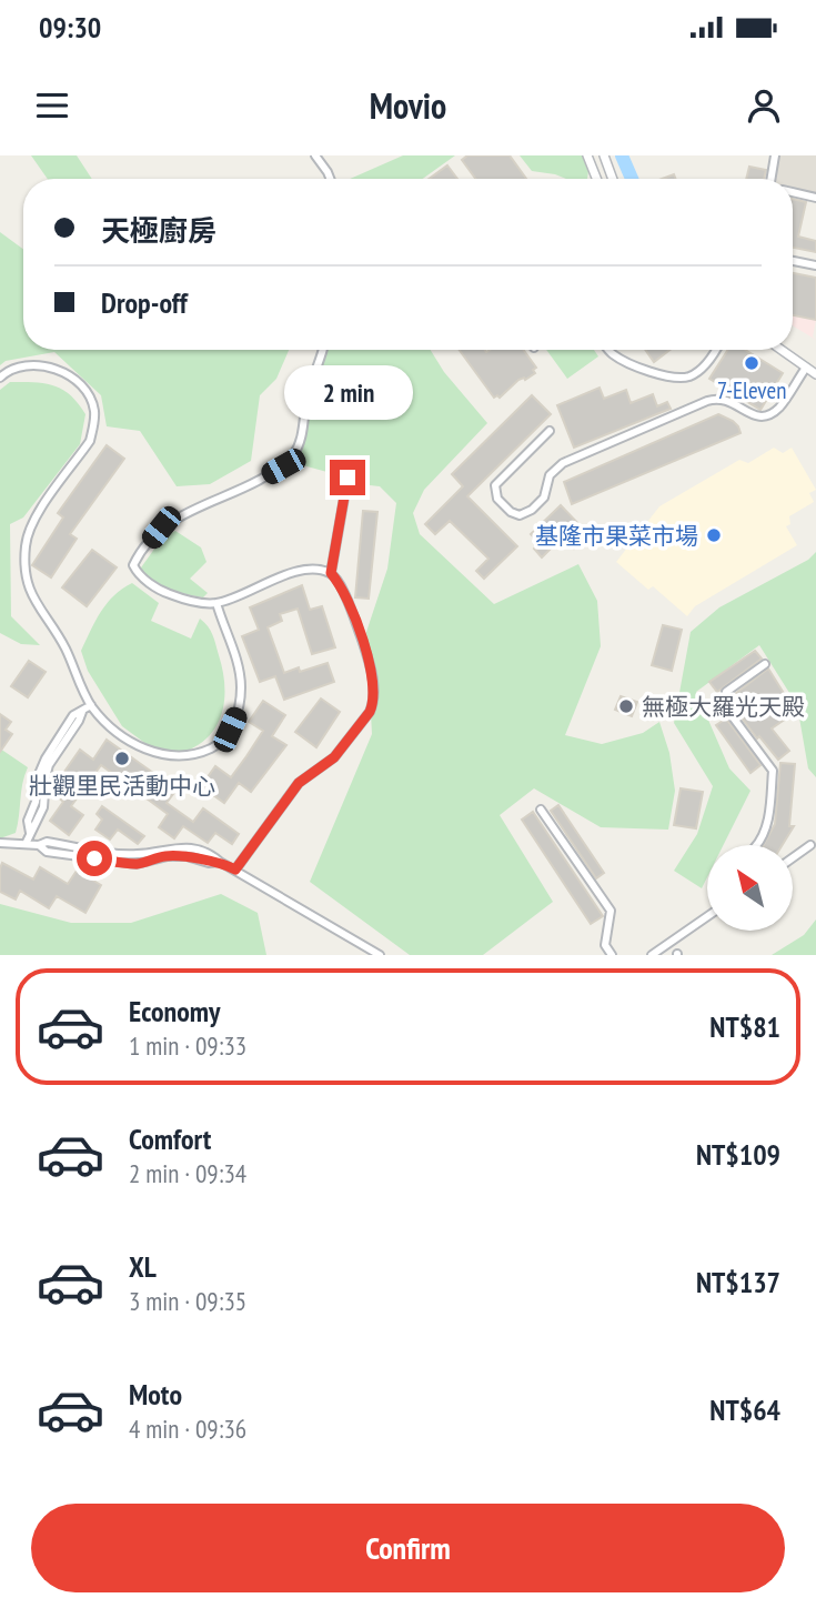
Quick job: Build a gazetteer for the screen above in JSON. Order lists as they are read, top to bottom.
{
  "places": [
    "7-Eleven",
    "基隆市果菜市場",
    "無極大羅光天殿",
    "壯觀里民活動中心"
  ],
  "north": "top left",
  "page": {
    "status": "09:30",
    "header": "Movio",
    "banner": ["天極廚房", "Drop-off"],
    "bubble": "2 min",
    "list": [
      {
        "name": "Economy",
        "note": "1 min · 09:33",
        "value": "NT$81"
      },
      {
        "name": "Comfort",
        "note": "2 min · 09:34",
        "value": "NT$109"
      },
      {
        "name": "XL",
        "note": "3 min · 09:35",
        "value": "NT$137"
      },
      {
        "name": "Moto",
        "note": "4 min · 09:36",
        "value": "NT$64"
      }
    ],
    "buttons": "Confirm"
  }
}
